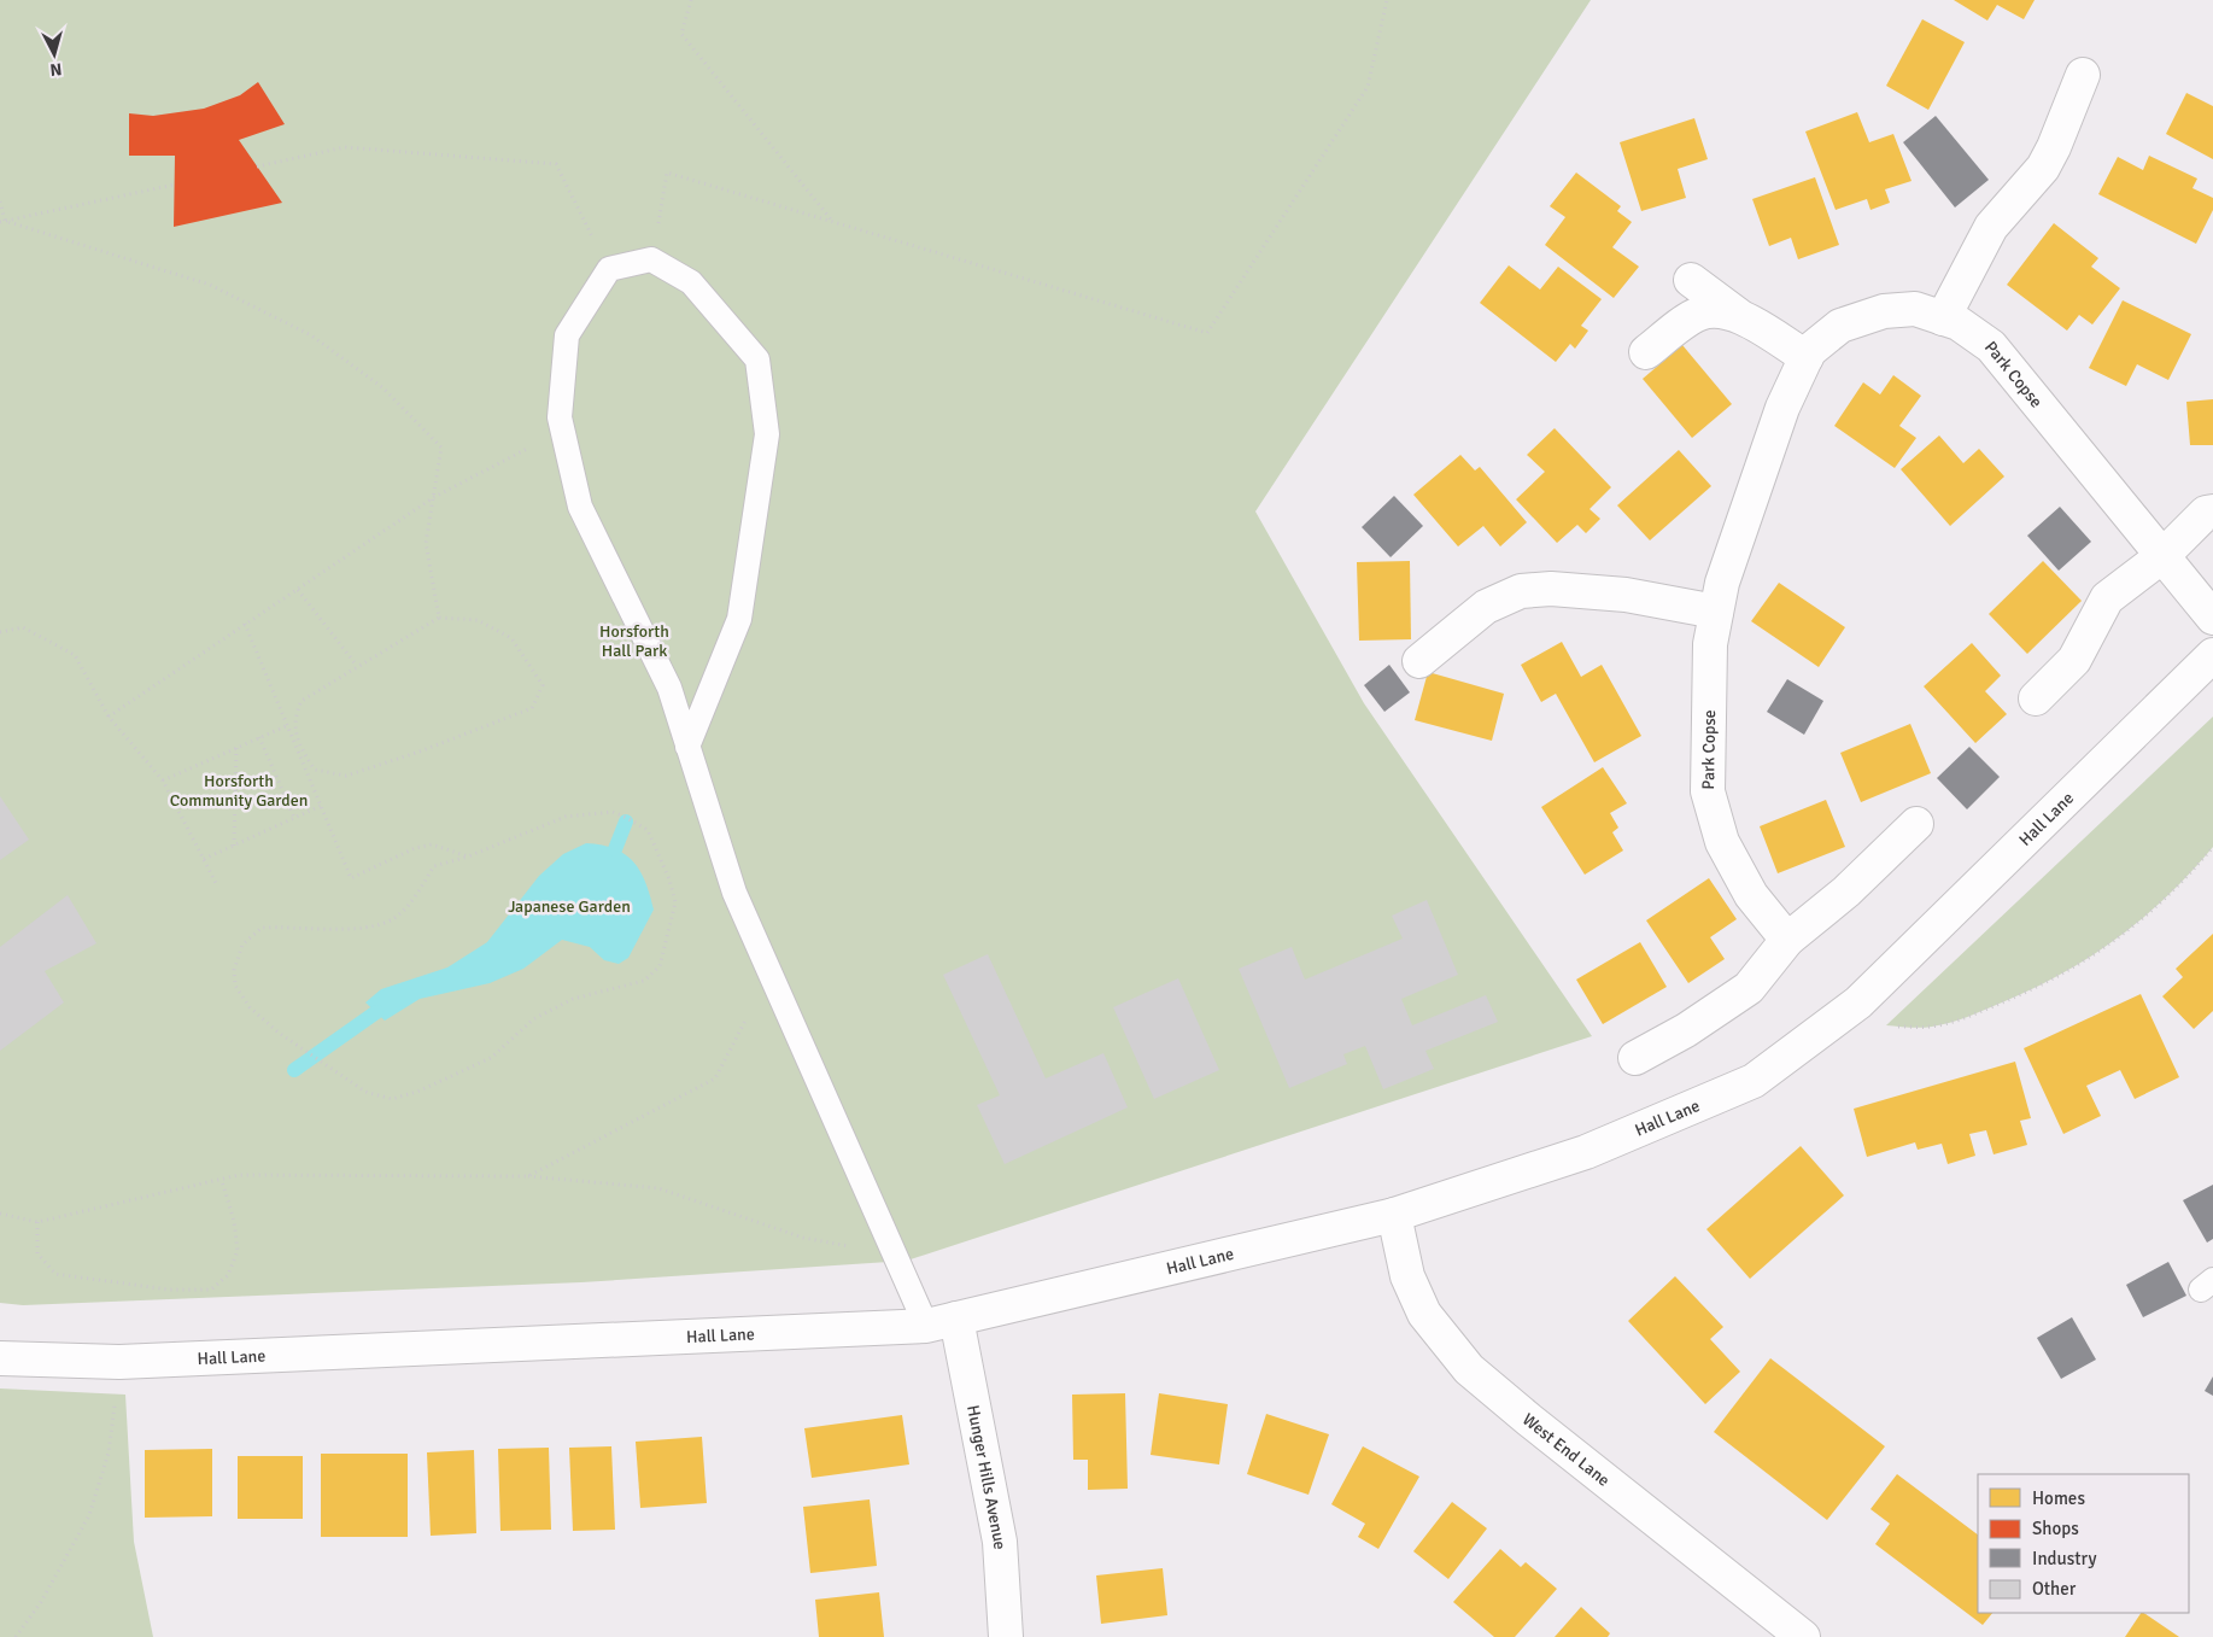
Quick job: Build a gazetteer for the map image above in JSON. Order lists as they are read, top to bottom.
{
  "streets": {
    "street": [
      "Park Copse",
      "Hall Lane",
      "West End Lane",
      "Hunger Hills Avenue"
    ]
  },
  "crossings": [
    ["Hall Lane", "West End Lane"],
    ["Hall Lane", "Hunger Hills Avenue"]
  ],
  "parks": ["Horsforth Hall Park", "Horsforth Community Garden", "Japanese Garden"],
  "legend": [
    "Homes",
    "Shops",
    "Industry",
    "Other"
  ],
  "north": "bottom"
}
